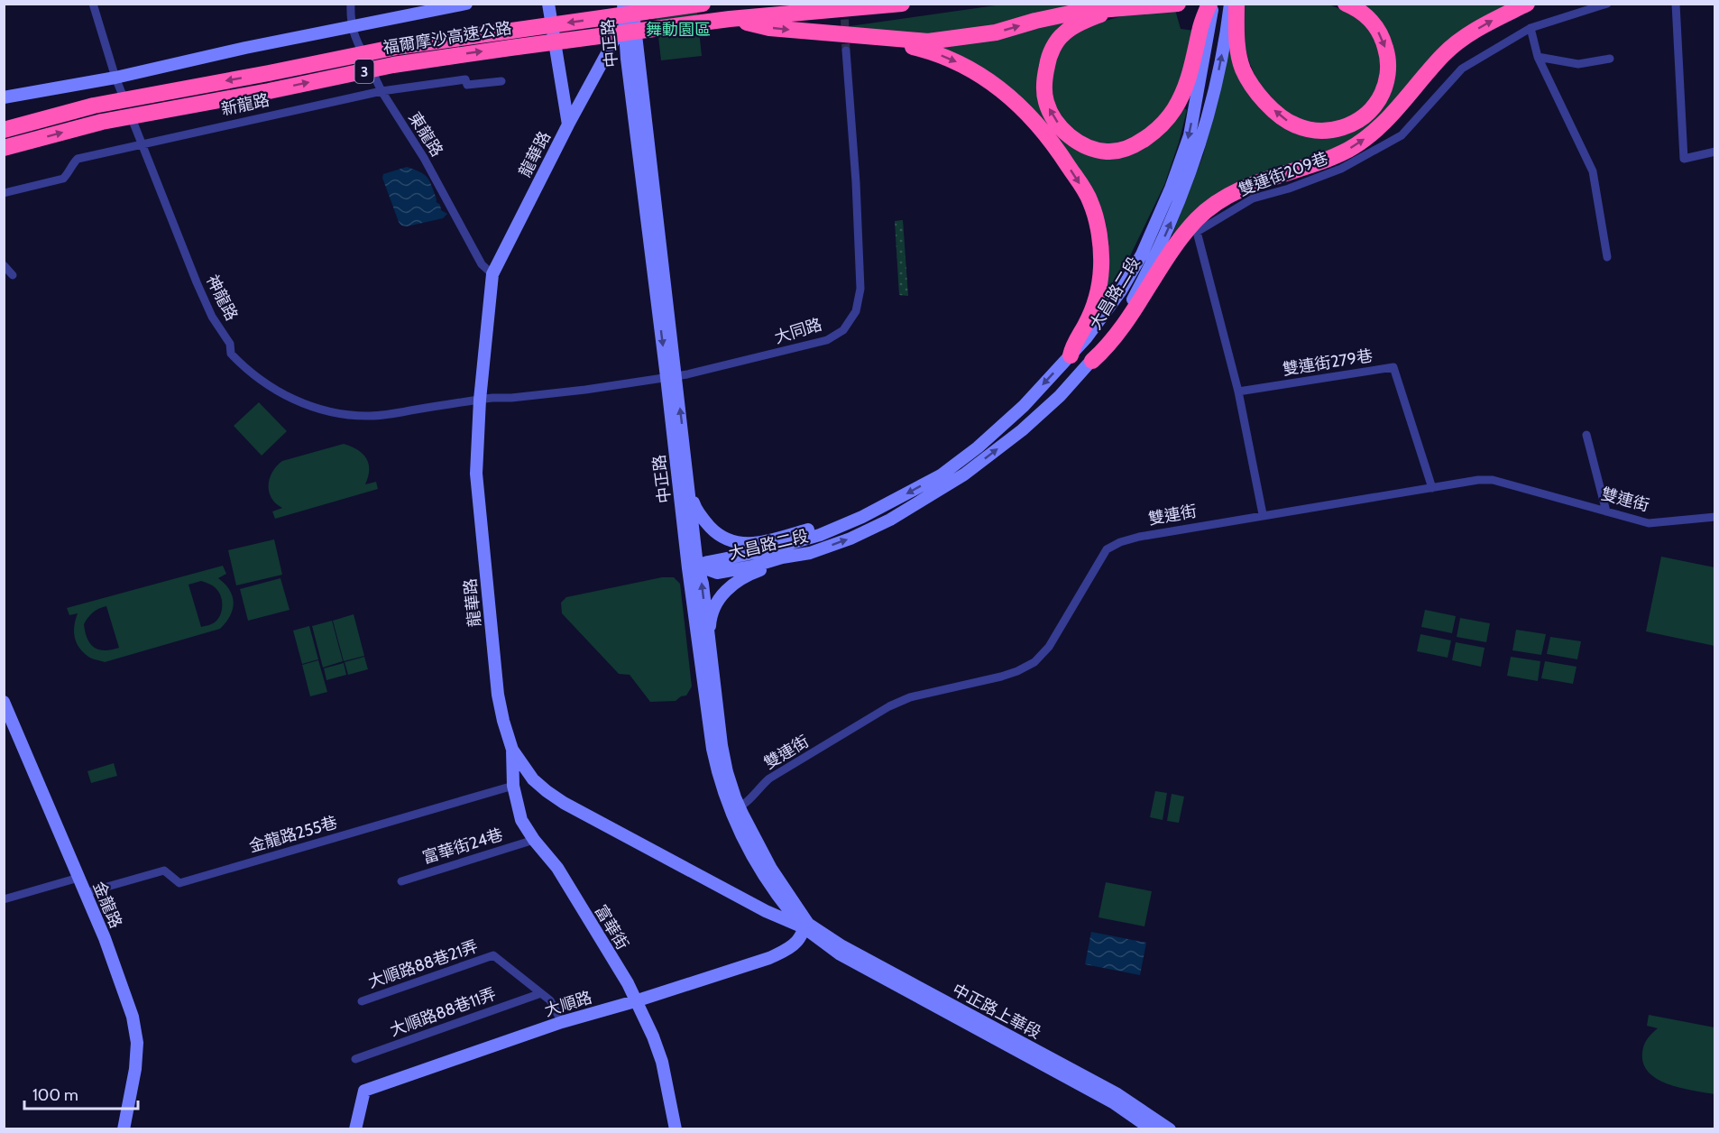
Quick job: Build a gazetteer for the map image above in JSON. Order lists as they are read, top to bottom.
{
  "streets": {
    "highway": ["福爾摩沙高速公路", "3"],
    "main road": [
      "中正路",
      "龍華路",
      "大昌路二段",
      "金龍路",
      "富華街",
      "大順路",
      "中正路上華段"
    ],
    "street": [
      "新龍路",
      "東龍路",
      "雙連街209巷",
      "神龍路",
      "大同路",
      "雙連街279巷",
      "雙連街",
      "金龍路255巷",
      "富華街24巷",
      "大順路88巷21弄",
      "大順路88巷11弄"
    ]
  },
  "crossings": [
    ["中正路", "龍華路"],
    ["中正路", "大昌路二段"],
    ["中正路", "大同路"],
    ["中正路", "雙連街"],
    ["中正路", "大順路"],
    ["中正路", "中正路上華段"],
    ["新龍路", "東龍路"],
    ["新龍路", "神龍路"],
    ["東龍路", "龍華路"],
    ["龍華路", "神龍路"],
    ["龍華路", "大同路"],
    ["龍華路", "富華街"],
    ["龍華路", "大順路"],
    ["龍華路", "中正路上華段"],
    ["雙連街209巷", "雙連街279巷"],
    ["雙連街209巷", "雙連街"],
    ["神龍路", "大同路"],
    ["雙連街279巷", "雙連街"],
    ["金龍路255巷", "金龍路"],
    ["金龍路255巷", "富華街"],
    ["富華街24巷", "富華街"],
    ["富華街", "大順路"],
    ["大順路88巷21弄", "大順路88巷11弄"],
    ["大順路", "中正路上華段"]
  ],
  "parks": ["舞動園區"],
  "scale_bar": "100 m"
}
